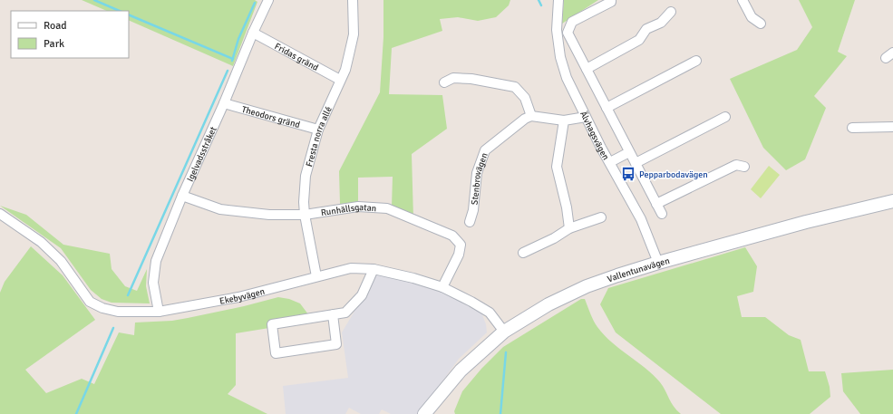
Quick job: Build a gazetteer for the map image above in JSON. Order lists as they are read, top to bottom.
{
  "streets": {
    "main road": ["Vallentunavägen"],
    "street": [
      "Fridas gränd",
      "Theodors gränd",
      "Älvhagsvägen",
      "Fresta norra allé",
      "Igelvadsstråket",
      "Stenbrovägen",
      "Runhällsgatan",
      "Ekebyvägen"
    ]
  },
  "crossings": [
    ["Fridas gränd", "Fresta norra allé"],
    ["Fridas gränd", "Igelvadsstråket"],
    ["Theodors gränd", "Fresta norra allé"],
    ["Theodors gränd", "Igelvadsstråket"],
    ["Älvhagsvägen", "Vallentunavägen"],
    ["Fresta norra allé", "Runhällsgatan"],
    ["Fresta norra allé", "Ekebyvägen"],
    ["Igelvadsstråket", "Runhällsgatan"],
    ["Igelvadsstråket", "Ekebyvägen"],
    ["Runhällsgatan", "Ekebyvägen"],
    ["Vallentunavägen", "Ekebyvägen"]
  ],
  "places": {
    "bus stop": ["Pepparbodavägen"]
  },
  "legend": ["Road", "Park"]
}
